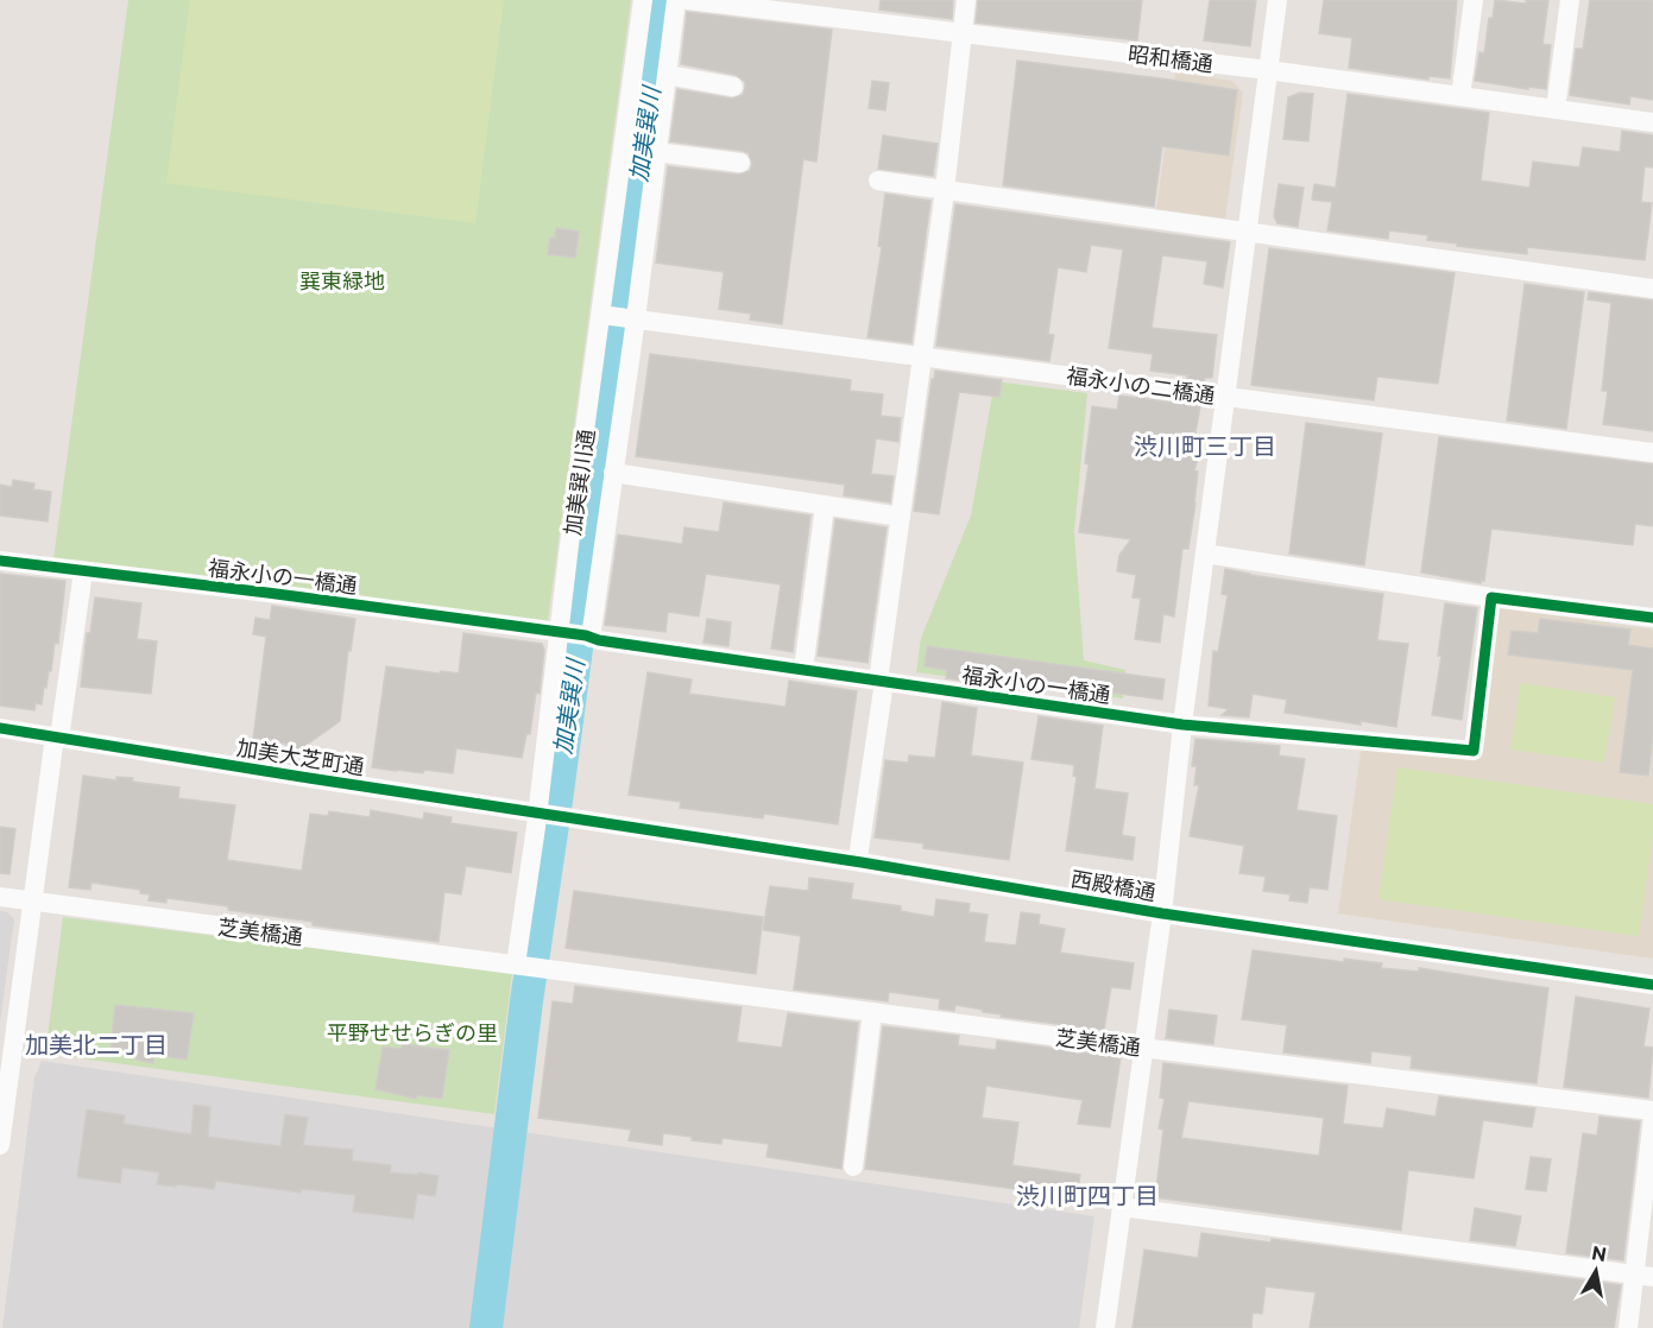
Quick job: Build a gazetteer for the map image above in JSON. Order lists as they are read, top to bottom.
{
  "streets": {
    "street": [
      "昭和橋通",
      "福永小の二橋通",
      "加美巽川通",
      "福永小の一橋通",
      "加美大芝町通",
      "西殿橋通",
      "芝美橋通"
    ]
  },
  "crossings": [
    ["福永小の二橋通", "加美巽川通"],
    ["加美巽川通", "福永小の一橋通"],
    ["加美巽川通", "加美大芝町通"],
    ["加美巽川通", "芝美橋通"],
    ["加美大芝町通", "西殿橋通"]
  ],
  "districts": ["渋川町三丁目", "加美北二丁目", "渋川町四丁目"],
  "water": ["加美巽川"],
  "parks": ["巽東緑地", "平野せせらぎの里"],
  "north": "top"
}
